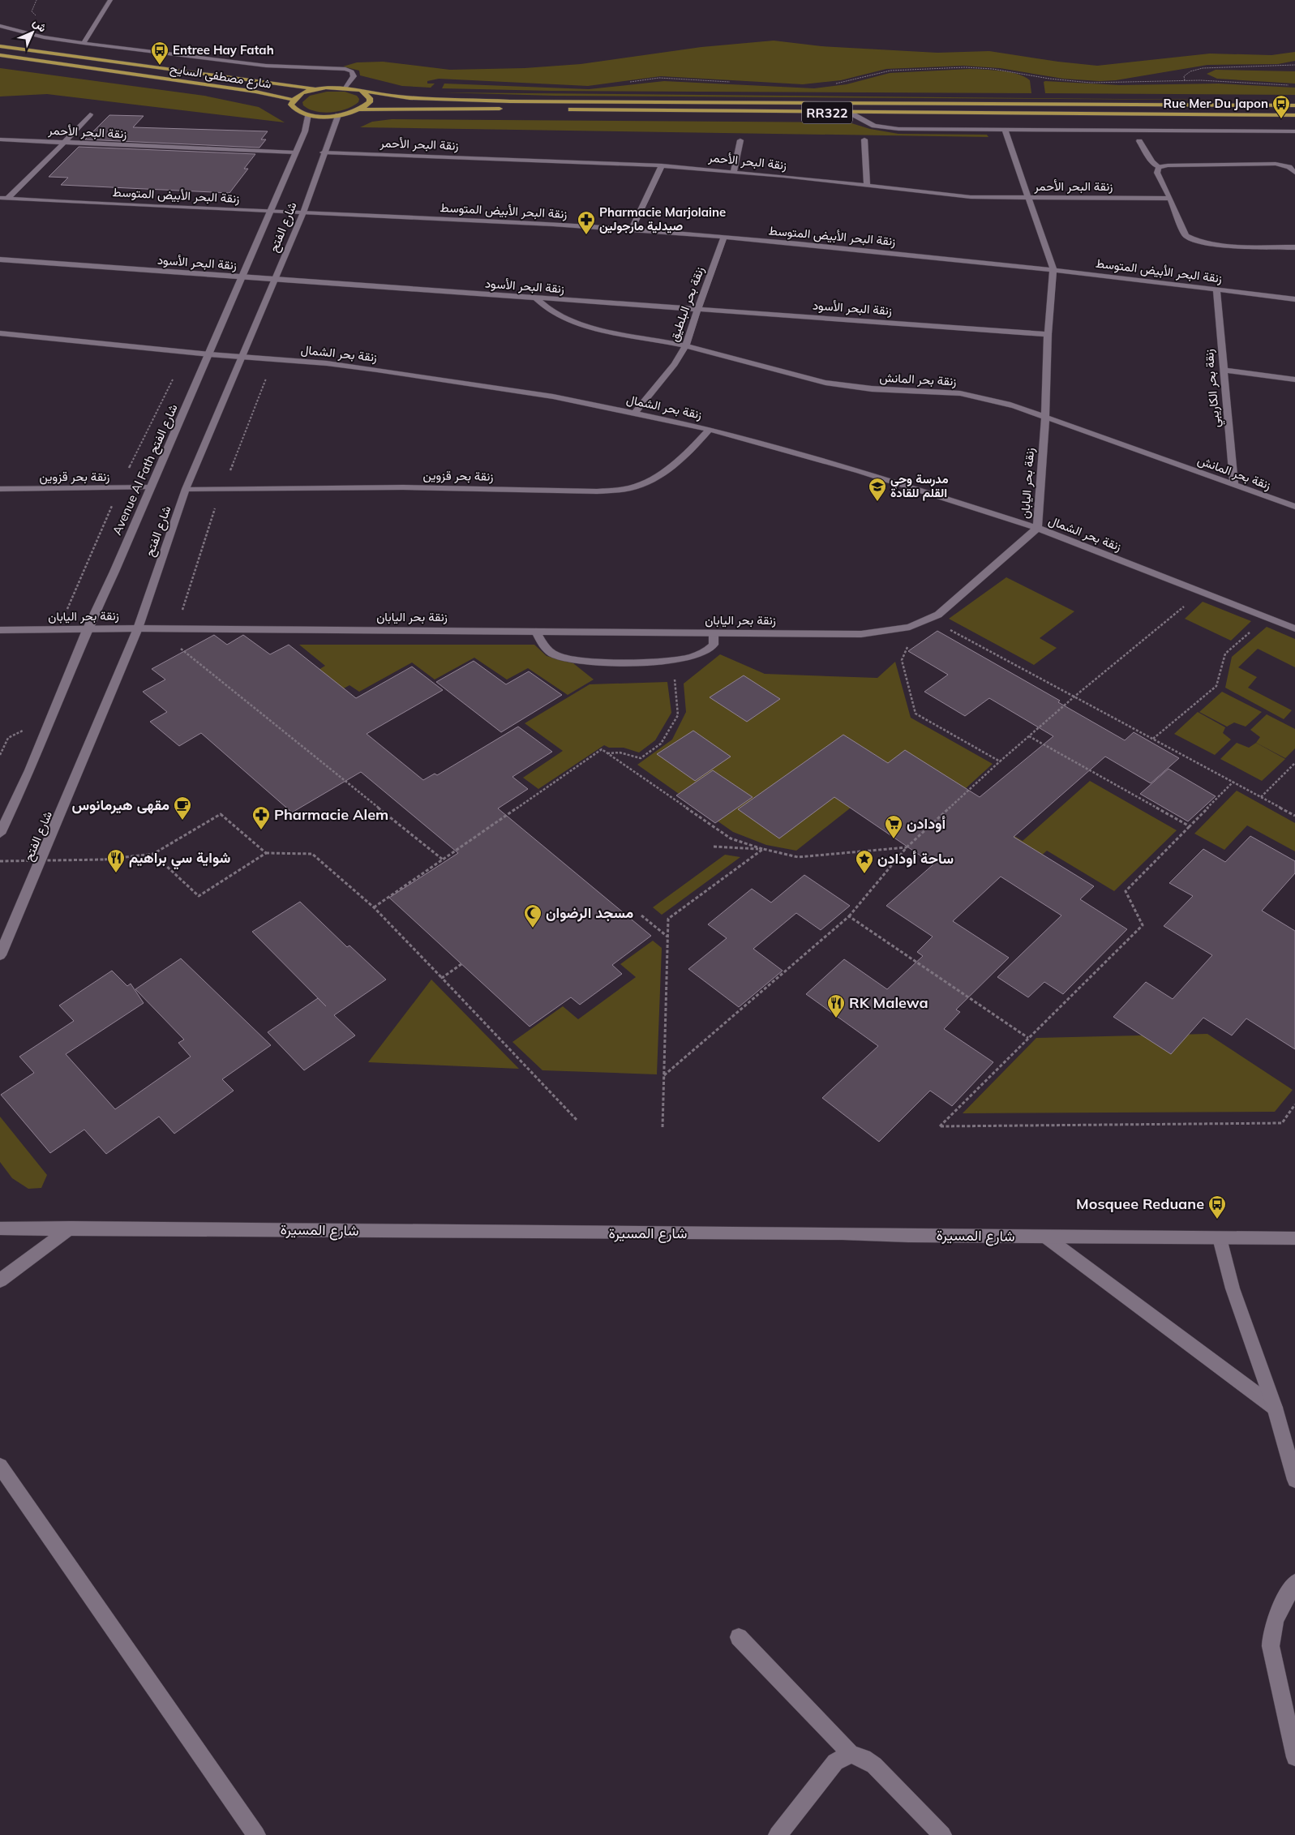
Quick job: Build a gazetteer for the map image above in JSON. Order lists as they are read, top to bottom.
{
  "streets": {
    "main road": ["شارع مصطفى السايح", "RR322"],
    "street": [
      "زنقة البحر الأحمر",
      "زنقة البحر الأبيض المتوسط",
      "شارع الفتح",
      "زنقة البحر الأسود",
      "زنقة بحر البلطيق",
      "زنقة بحر الشمال",
      "زنقة بحر المانش",
      "زنقة بحر الكاريبي",
      "Avenue Al Fath شارع الفتح",
      "زنقة بحر قزوين",
      "زنقة بحر اليابان",
      "شارع المسيرة"
    ]
  },
  "crossings": [
    ["شارع مصطفى السايح", "RR322"],
    ["زنقة البحر الأحمر", "شارع الفتح"],
    ["زنقة البحر الأحمر", "Avenue Al Fath شارع الفتح"],
    ["زنقة البحر الأحمر", "زنقة بحر اليابان"],
    ["زنقة البحر الأبيض المتوسط", "شارع الفتح"],
    ["زنقة البحر الأبيض المتوسط", "زنقة بحر البلطيق"],
    ["زنقة البحر الأبيض المتوسط", "زنقة بحر الكاريبي"],
    ["زنقة البحر الأبيض المتوسط", "Avenue Al Fath شارع الفتح"],
    ["زنقة البحر الأبيض المتوسط", "زنقة بحر اليابان"],
    ["شارع الفتح", "زنقة البحر الأسود"],
    ["شارع الفتح", "زنقة بحر الشمال"],
    ["شارع الفتح", "زنقة بحر قزوين"],
    ["شارع الفتح", "زنقة بحر اليابان"],
    ["زنقة البحر الأسود", "زنقة بحر البلطيق"],
    ["زنقة البحر الأسود", "زنقة بحر المانش"],
    ["زنقة البحر الأسود", "Avenue Al Fath شارع الفتح"],
    ["زنقة البحر الأسود", "زنقة بحر اليابان"],
    ["زنقة بحر البلطيق", "زنقة بحر الشمال"],
    ["زنقة بحر البلطيق", "زنقة بحر المانش"],
    ["زنقة بحر الشمال", "Avenue Al Fath شارع الفتح"],
    ["زنقة بحر الشمال", "زنقة بحر قزوين"],
    ["زنقة بحر الشمال", "زنقة بحر اليابان"],
    ["زنقة بحر المانش", "زنقة بحر الكاريبي"],
    ["زنقة بحر المانش", "زنقة بحر اليابان"],
    ["Avenue Al Fath شارع الفتح", "زنقة بحر قزوين"],
    ["Avenue Al Fath شارع الفتح", "زنقة بحر اليابان"]
  ],
  "places": {
    "bus stop": ["Entree Hay Fatah", "Rue Mer Du Japon", "Mosquee Reduane"],
    "pharmacy": ["Pharmacie Marjolaine صيدلية مارجولين", "Pharmacie Alem"],
    "school or university": ["مدرسة وحي القلم للقادة"],
    "cafe": ["مقهى هيرمانوس"],
    "supermarket": ["أودادن"],
    "restaurant": ["شواية سي براهيم", "RK Malewa"],
    "place": ["ساحة أودادن"],
    "mosque": ["مسجد الرضوان"]
  },
  "north": "top right"
}
